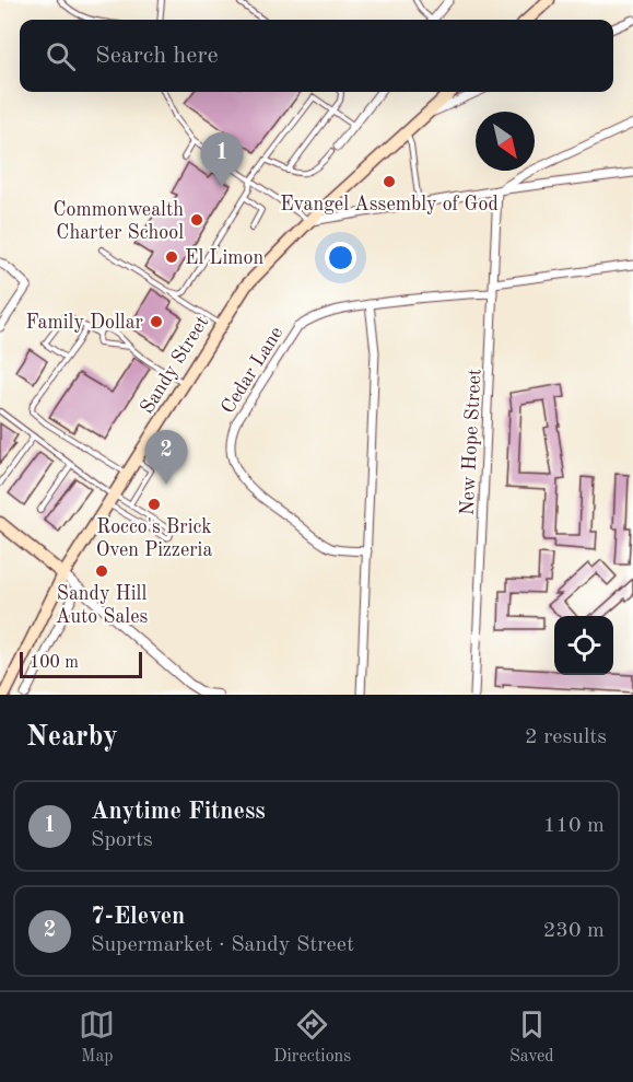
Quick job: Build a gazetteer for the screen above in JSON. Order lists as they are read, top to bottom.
{
  "streets": {
    "main road": ["Sandy Street"],
    "street": ["Cedar Lane", "New Hope Street"]
  },
  "crossings": [
    ["Cedar Lane", "New Hope Street"]
  ],
  "places": [
    "Evangel Assembly of God",
    "Commonwealth Charter School",
    "El Limon",
    "Family Dollar",
    "Rocco's Brick Oven Pizzeria",
    "Sandy Hill Auto Sales"
  ],
  "scale_bar": "100 m",
  "north": "bottom right",
  "page": {
    "search": "Search here",
    "pins": ["1", "2"],
    "scale": "100 m",
    "heading": ["Nearby", "2 results"],
    "list": [
      {
        "mark": "1",
        "name": "Anytime Fitness",
        "note": "Sports",
        "value": "110 m"
      },
      {
        "mark": "2",
        "name": "7-Eleven",
        "note": "Supermarket · Sandy Street",
        "value": "230 m"
      }
    ],
    "nav": ["Map", "Directions", "Saved"]
  }
}
